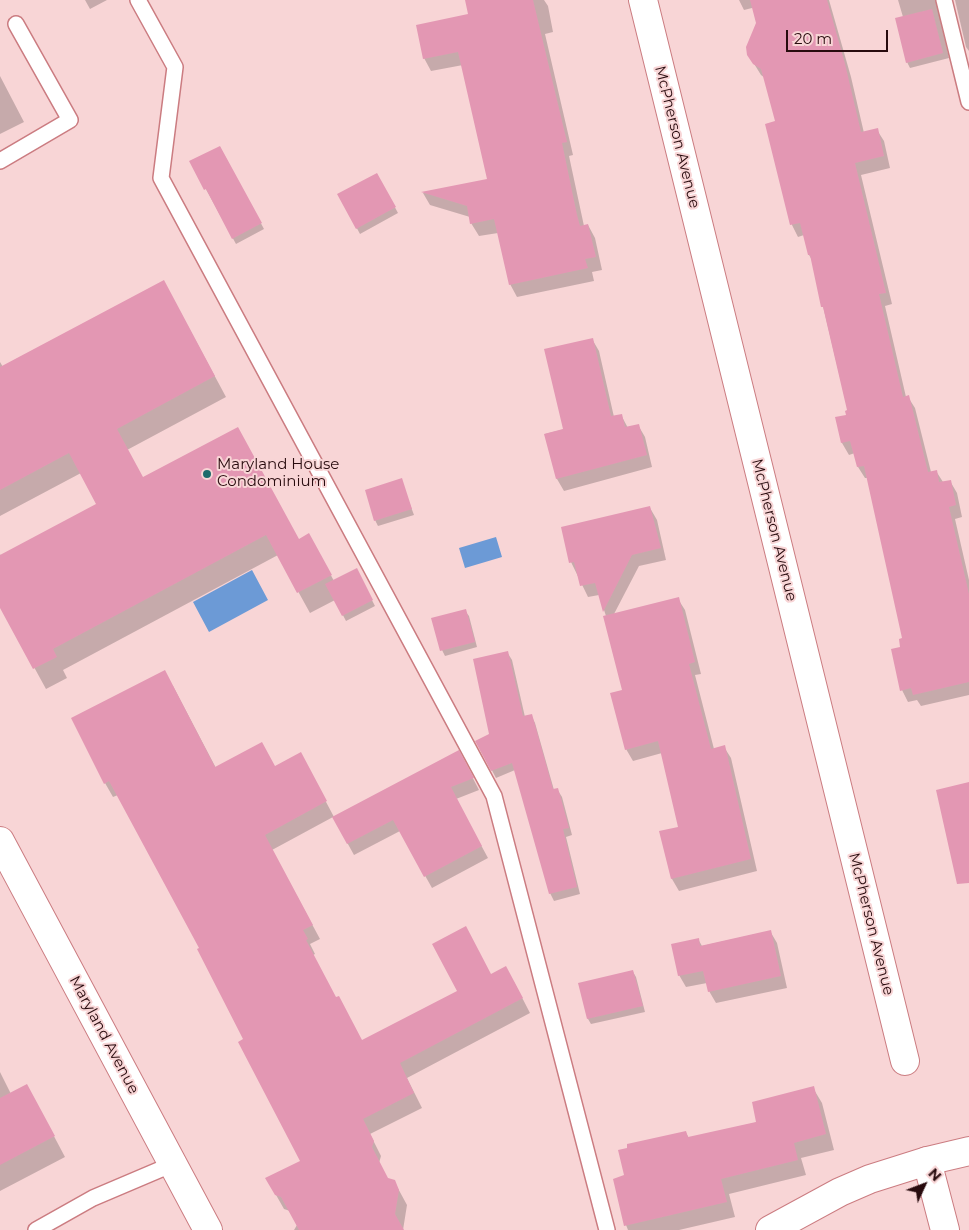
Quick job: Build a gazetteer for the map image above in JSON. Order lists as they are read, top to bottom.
{
  "streets": {
    "street": ["McPherson Avenue", "Maryland Avenue"]
  },
  "places": ["Maryland House Condominium"],
  "scale_bar": "20 m",
  "north": "top right"
}
